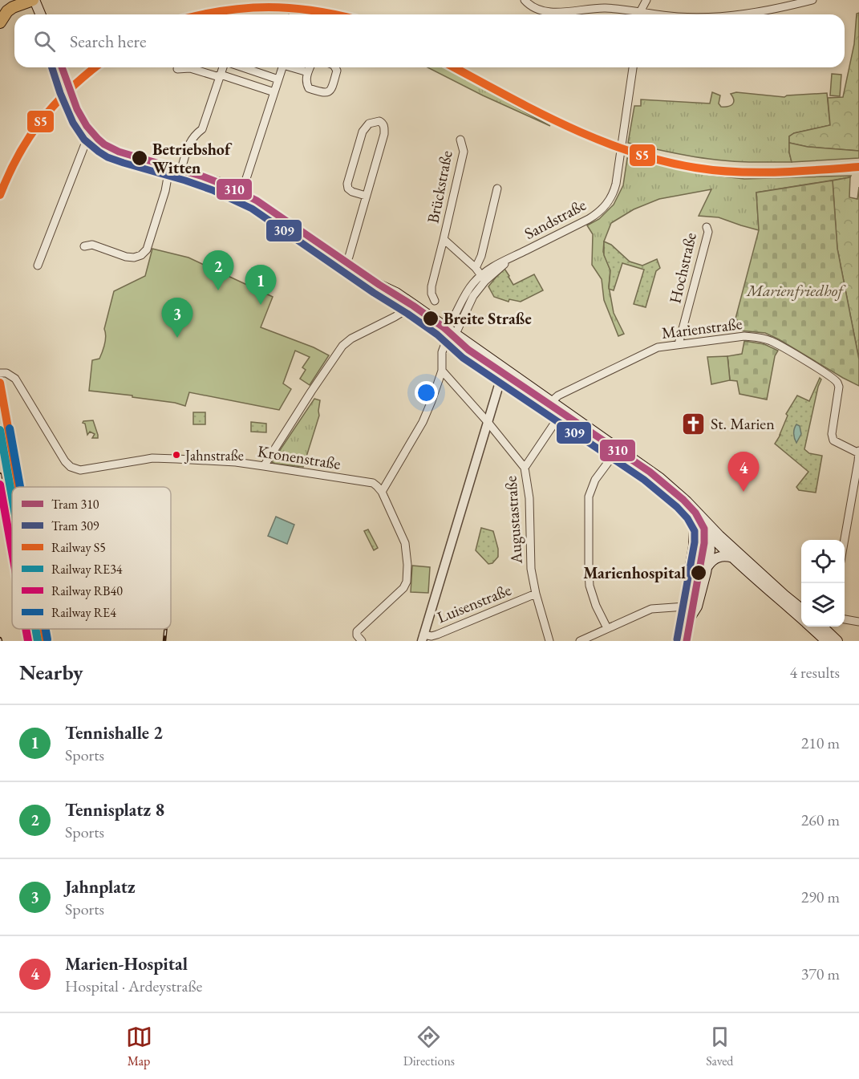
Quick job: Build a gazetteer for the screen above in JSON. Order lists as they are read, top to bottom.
{
  "streets": {
    "street": [
      "Brückstraße",
      "Sandstraße",
      "Hochstraße",
      "Marienstraße",
      "Kronenstraße",
      "Augustastraße",
      "Luisenstraße"
    ]
  },
  "crossings": [
    ["Brückstraße", "Sandstraße"],
    ["Hochstraße", "Marienstraße"],
    ["Augustastraße", "Luisenstraße"]
  ],
  "parks": ["Marienfriedhof"],
  "places": {
    "other": [
      "Betriebshof Witten",
      "Breite Straße",
      "Jahnstraße",
      "Marienhospital"
    ],
    "church": ["St. Marien"]
  },
  "lines": [
    "rail line S5",
    "tram line 310",
    "tram line 309",
    "rail line RE4",
    "rail line RE34",
    "rail line RB40"
  ],
  "legend": [
    "Tram 310",
    "Tram 309",
    "Railway S5",
    "Railway RE34",
    "Railway RB40",
    "Railway RE4"
  ],
  "page": {
    "search": "Search here",
    "pins": [
      "2",
      "1",
      "3",
      "4"
    ],
    "heading": ["Nearby", "4 results"],
    "list": [
      {
        "mark": "1",
        "name": "Tennishalle 2",
        "note": "Sports",
        "value": "210 m"
      },
      {
        "mark": "2",
        "name": "Tennisplatz 8",
        "note": "Sports",
        "value": "260 m"
      },
      {
        "mark": "3",
        "name": "Jahnplatz",
        "note": "Sports",
        "value": "290 m"
      },
      {
        "mark": "4",
        "name": "Marien-Hospital",
        "note": "Hospital · Ardeystraße",
        "value": "370 m"
      }
    ],
    "nav": ["Map", "Directions", "Saved"]
  }
}
